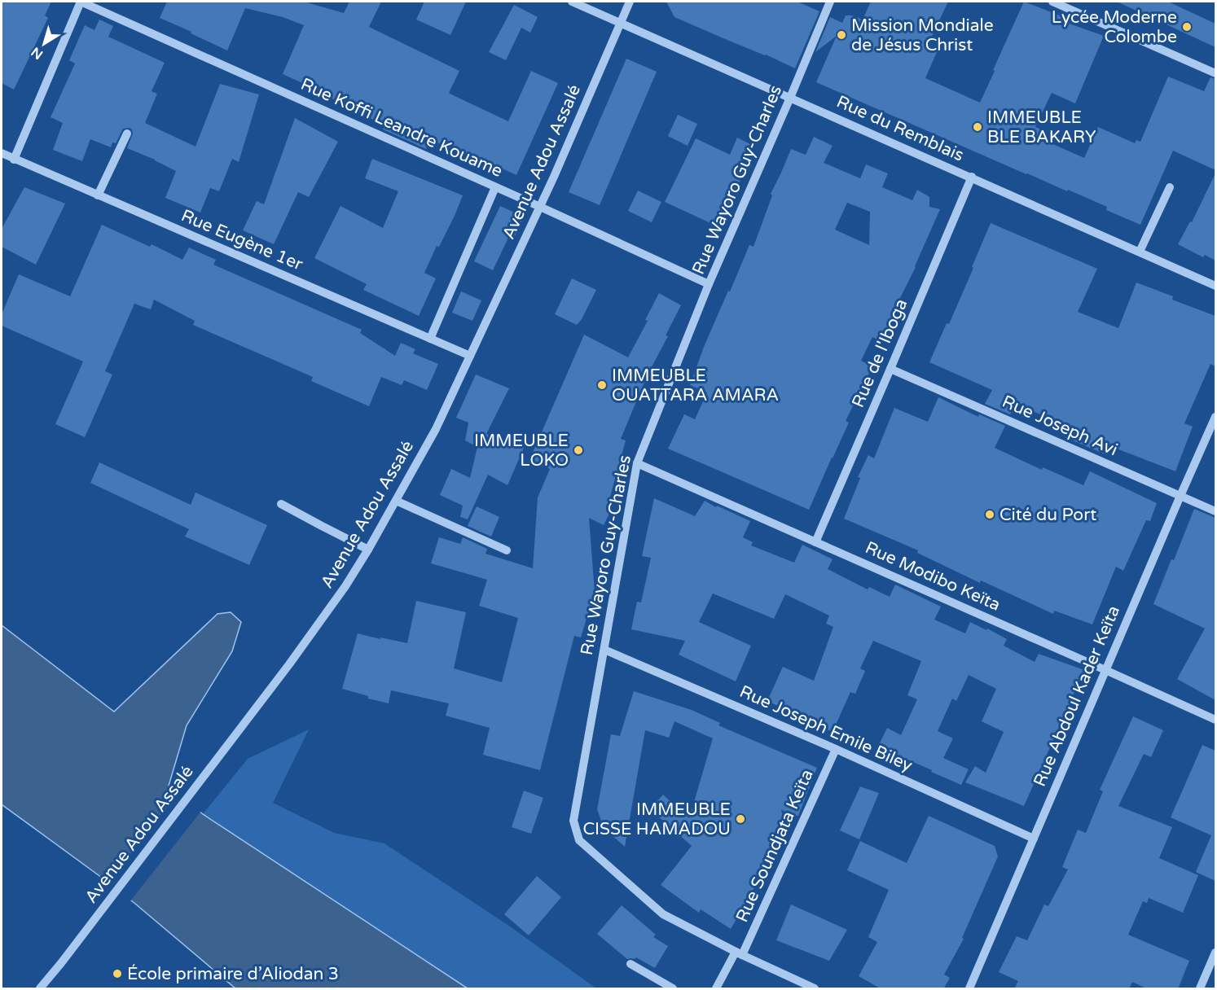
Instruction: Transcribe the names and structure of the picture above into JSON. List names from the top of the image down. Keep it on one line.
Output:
{"streets":{"street":["Rue Koffi Leandre Kouame","Rue du Remblais","Avenue Adou Assalé","Rue Wayoro Guy-Charles","Rue Eugène 1er","Rue de l'Iboga","Rue Joseph Avi","Rue Modibo Keïta","Rue Abdoul Kader Keïta","Rue Joseph Emile Biley","Rue Soundjata Keïta"]},"crossings":[["Rue Koffi Leandre Kouame","Avenue Adou Assalé"],["Rue Koffi Leandre Kouame","Rue Wayoro Guy-Charles"],["Rue du Remblais","Avenue Adou Assalé"],["Rue du Remblais","Rue Wayoro Guy-Charles"],["Rue du Remblais","Rue de l'Iboga"],["Avenue Adou Assalé","Rue Eugène 1er"],["Rue Wayoro Guy-Charles","Rue Modibo Keïta"],["Rue Wayoro Guy-Charles","Rue Joseph Emile Biley"],["Rue Wayoro Guy-Charles","Rue Soundjata Keïta"],["Rue de l'Iboga","Rue Joseph Avi"],["Rue de l'Iboga","Rue Modibo Keïta"],["Rue Joseph Avi","Rue Abdoul Kader Keïta"],["Rue Modibo Keïta","Rue Abdoul Kader Keïta"],["Rue Abdoul Kader Keïta","Rue Joseph Emile Biley"],["Rue Joseph Emile Biley","Rue Soundjata Keïta"]],"places":["Lycée Moderne Colombe","Mission Mondiale de Jésus Christ","IMMEUBLE BLE BAKARY","IMMEUBLE OUATTARA AMARA","IMMEUBLE LOKO","Cité du Port","IMMEUBLE CISSE HAMADOU","École primaire d’Aliodan 3"],"north":"bottom left"}
